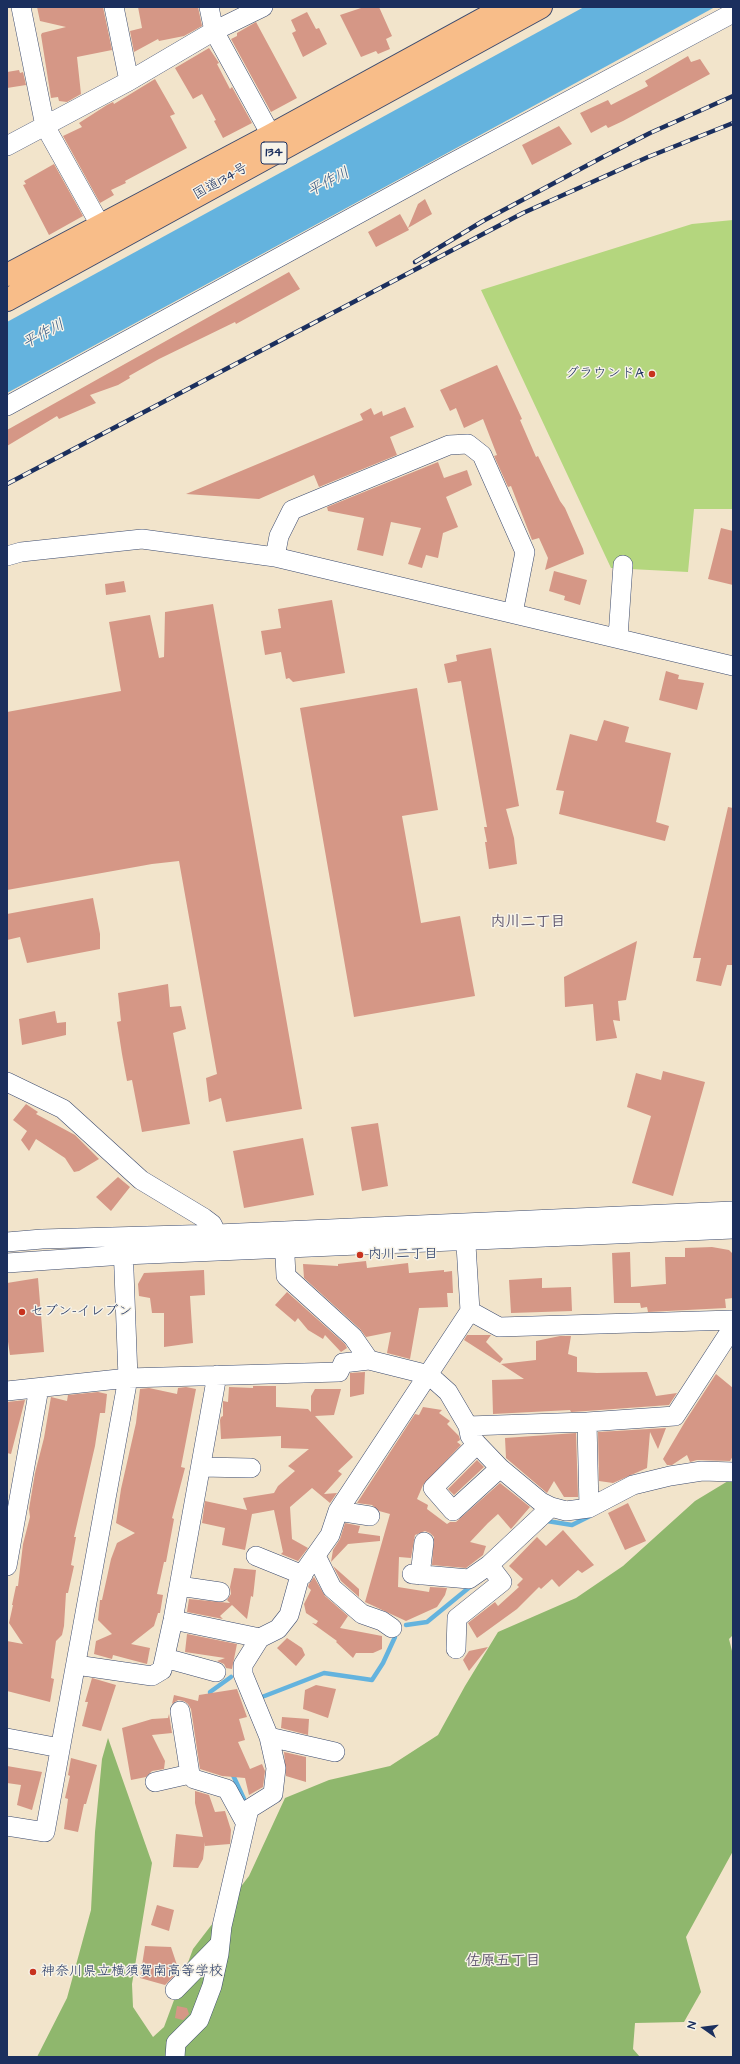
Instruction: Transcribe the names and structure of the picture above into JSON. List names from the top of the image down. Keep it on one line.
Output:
{"streets":{"highway":["134","国道134号"]},"districts":["内川二丁目","佐原五丁目"],"water":["平作川"],"places":["グラウンドA","内川二丁目","セブン-イレブン","神奈川県立横須賀南高等学校"],"north":"left"}
